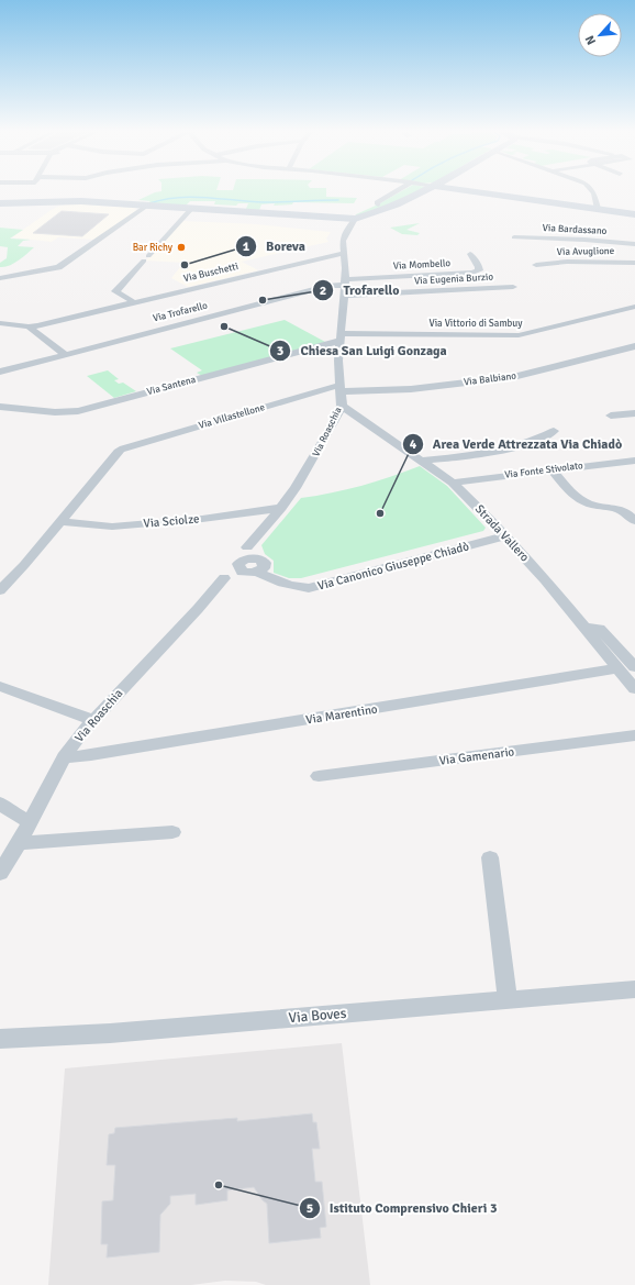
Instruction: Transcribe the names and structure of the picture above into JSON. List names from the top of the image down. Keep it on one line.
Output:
{"streets":{"street":["Via Bardassano","Via Avuglione","Via Mombello","Via Buschetti","Via Eugenia Burzio","Via Trofarello","Via Vittorio di Sambuy","Via Balbiano","Via Santena","Via Villastellone","Via Roaschia","Via Fonte Stivolato","Via Sciolze","Strada Vallero","Via Canonico Giuseppe Chiadò","Via Marentino","Via Gamenario","Via Boves"]},"crossings":[["Via Mombello","Via Trofarello"],["Via Mombello","Via Roaschia"],["Via Buschetti","Via Roaschia"],["Via Eugenia Burzio","Via Roaschia"],["Via Trofarello","Via Roaschia"],["Via Vittorio di Sambuy","Via Santena"],["Via Vittorio di Sambuy","Via Roaschia"],["Via Balbiano","Via Villastellone"],["Via Balbiano","Via Roaschia"],["Via Santena","Via Roaschia"],["Via Villastellone","Via Roaschia"],["Via Villastellone","Via Sciolze"],["Via Roaschia","Via Sciolze"],["Via Roaschia","Strada Vallero"],["Via Roaschia","Via Canonico Giuseppe Chiadò"],["Via Roaschia","Via Marentino"],["Via Fonte Stivolato","Strada Vallero"],["Strada Vallero","Via Canonico Giuseppe Chiadò"],["Strada Vallero","Via Marentino"]],"places":["Bar Richy","Boreva","Trofarello","Chiesa San Luigi Gonzaga","Area Verde Attrezzata Via Chiadò","Istituto Comprensivo Chieri 3"],"north":"bottom left"}
